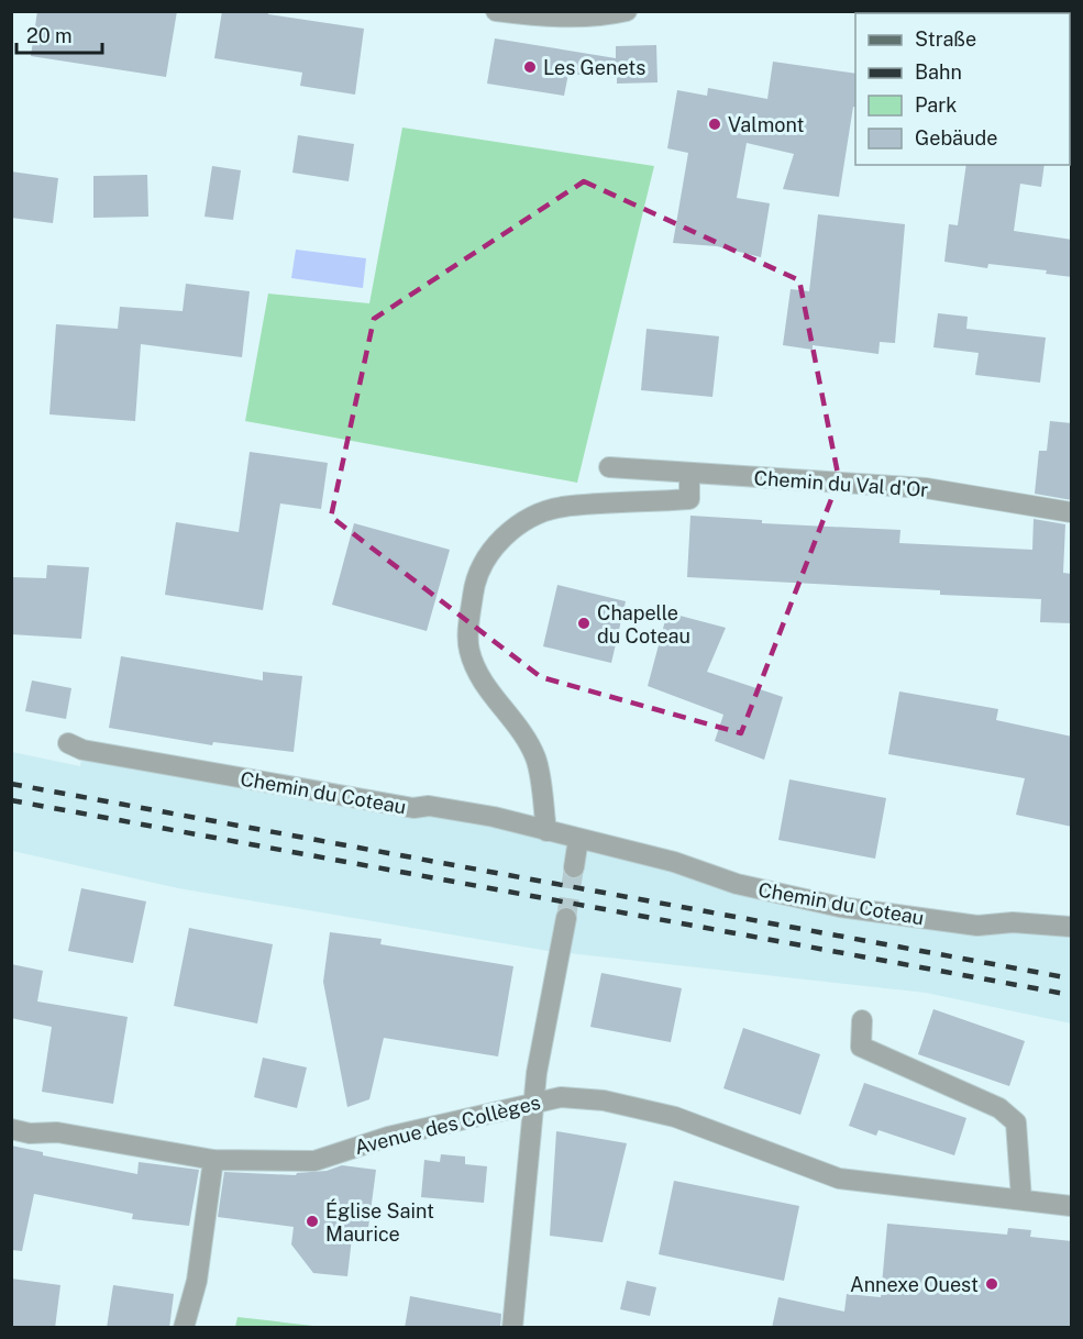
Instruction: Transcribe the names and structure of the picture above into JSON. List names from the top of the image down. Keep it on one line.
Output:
{"streets":{"street":["Chemin du Val d'Or","Chemin du Coteau","Avenue des Collèges"]},"places":["Les Genets","Valmont","Chapelle du Coteau","Église Saint Maurice","Annexe Ouest"],"legend":["Straße","Bahn","Park","Gebäude"],"scale_bar":"20 m"}
